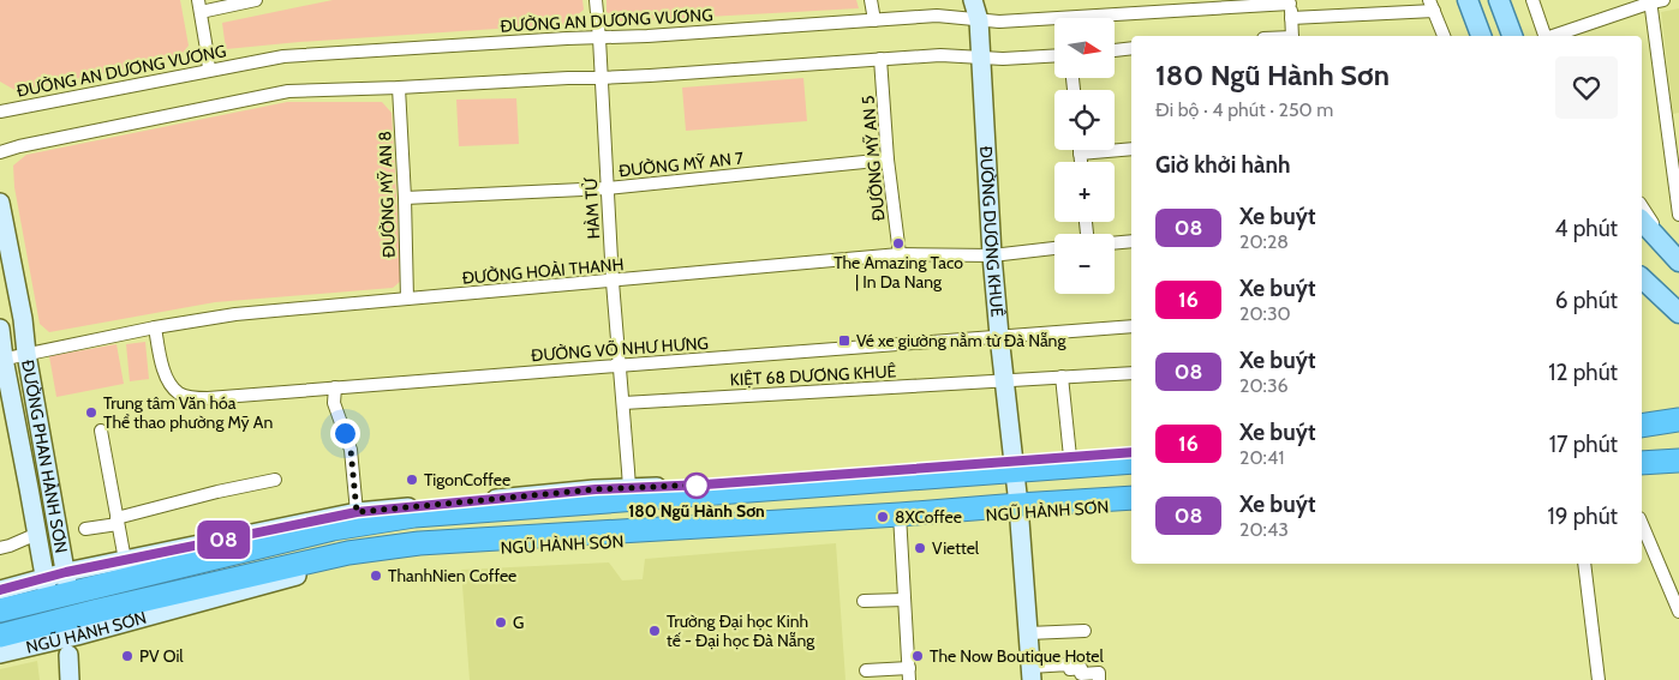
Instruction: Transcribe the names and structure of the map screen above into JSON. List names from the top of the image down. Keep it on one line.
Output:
{"streets":{"highway":["NGŨ HÀNH SƠN"],"street":["ĐƯỜNG AN DƯƠNG VƯƠNG","ĐƯỜNG MỸ AN 5","ĐƯỜNG MỸ AN 7","ĐƯỜNG MỸ AN 8","HÀM TỬ","ĐƯỜNG DƯƠNG KHUÊ","ĐƯỜNG HOÀI THANH","ĐƯỜNG VÕ NHƯ HƯNG","KIỆT 68 DƯƠNG KHUÊ","ĐƯỜNG PHAN HÀNH SƠN"]},"crossings":[["ĐƯỜNG AN DƯƠNG VƯƠNG","HÀM TỬ"],["ĐƯỜNG AN DƯƠNG VƯƠNG","ĐƯỜNG DƯƠNG KHUÊ"],["ĐƯỜNG MỸ AN 5","ĐƯỜNG MỸ AN 7"],["ĐƯỜNG MỸ AN 5","ĐƯỜNG HOÀI THANH"],["ĐƯỜNG MỸ AN 7","ĐƯỜNG MỸ AN 8"],["ĐƯỜNG MỸ AN 7","HÀM TỬ"],["ĐƯỜNG MỸ AN 8","ĐƯỜNG HOÀI THANH"],["HÀM TỬ","ĐƯỜNG HOÀI THANH"],["HÀM TỬ","ĐƯỜNG VÕ NHƯ HƯNG"],["HÀM TỬ","KIỆT 68 DƯƠNG KHUÊ"],["ĐƯỜNG DƯƠNG KHUÊ","ĐƯỜNG HOÀI THANH"],["ĐƯỜNG DƯƠNG KHUÊ","ĐƯỜNG VÕ NHƯ HƯNG"],["ĐƯỜNG DƯƠNG KHUÊ","KIỆT 68 DƯƠNG KHUÊ"],["ĐƯỜNG DƯƠNG KHUÊ","NGŨ HÀNH SƠN"],["ĐƯỜNG HOÀI THANH","ĐƯỜNG VÕ NHƯ HƯNG"],["ĐƯỜNG HOÀI THANH","ĐƯỜNG PHAN HÀNH SƠN"],["ĐƯỜNG PHAN HÀNH SƠN","NGŨ HÀNH SƠN"]],"places":{"other":["The Amazing Taco | In Da Nang","Trung tâm Văn hóa Thể thao phường Mỹ An","TigonCoffee","180 Ngũ Hành Sơn","8XCoffee","Viettel","ThanhNien Coffee","G","Trường Đại học Kinh tế - Đại học Đà Nẵng","PV Oil","The Now Boutique Hotel"],"transit":["Vé xe giường nằm từ Đà Nẵng"]},"lines":["bus line 08"],"north":"right","page":{"on_map":"08","map_buttons":["+","−"],"heading":[["180 Ngũ Hành Sơn","Đi bộ · 4 phút · 250 m"],"Giờ khởi hành"],"list":[{"mark":"08","name":"Xe buýt","note":"20:28","value":"4 phút"},{"mark":"16","name":"Xe buýt","note":"20:30","value":"6 phút"},{"mark":"08","name":"Xe buýt","note":"20:36","value":"12 phút"},{"mark":"16","name":"Xe buýt","note":"20:41","value":"17 phút"},{"mark":"08","name":"Xe buýt","note":"20:43","value":"19 phút"}]}}
